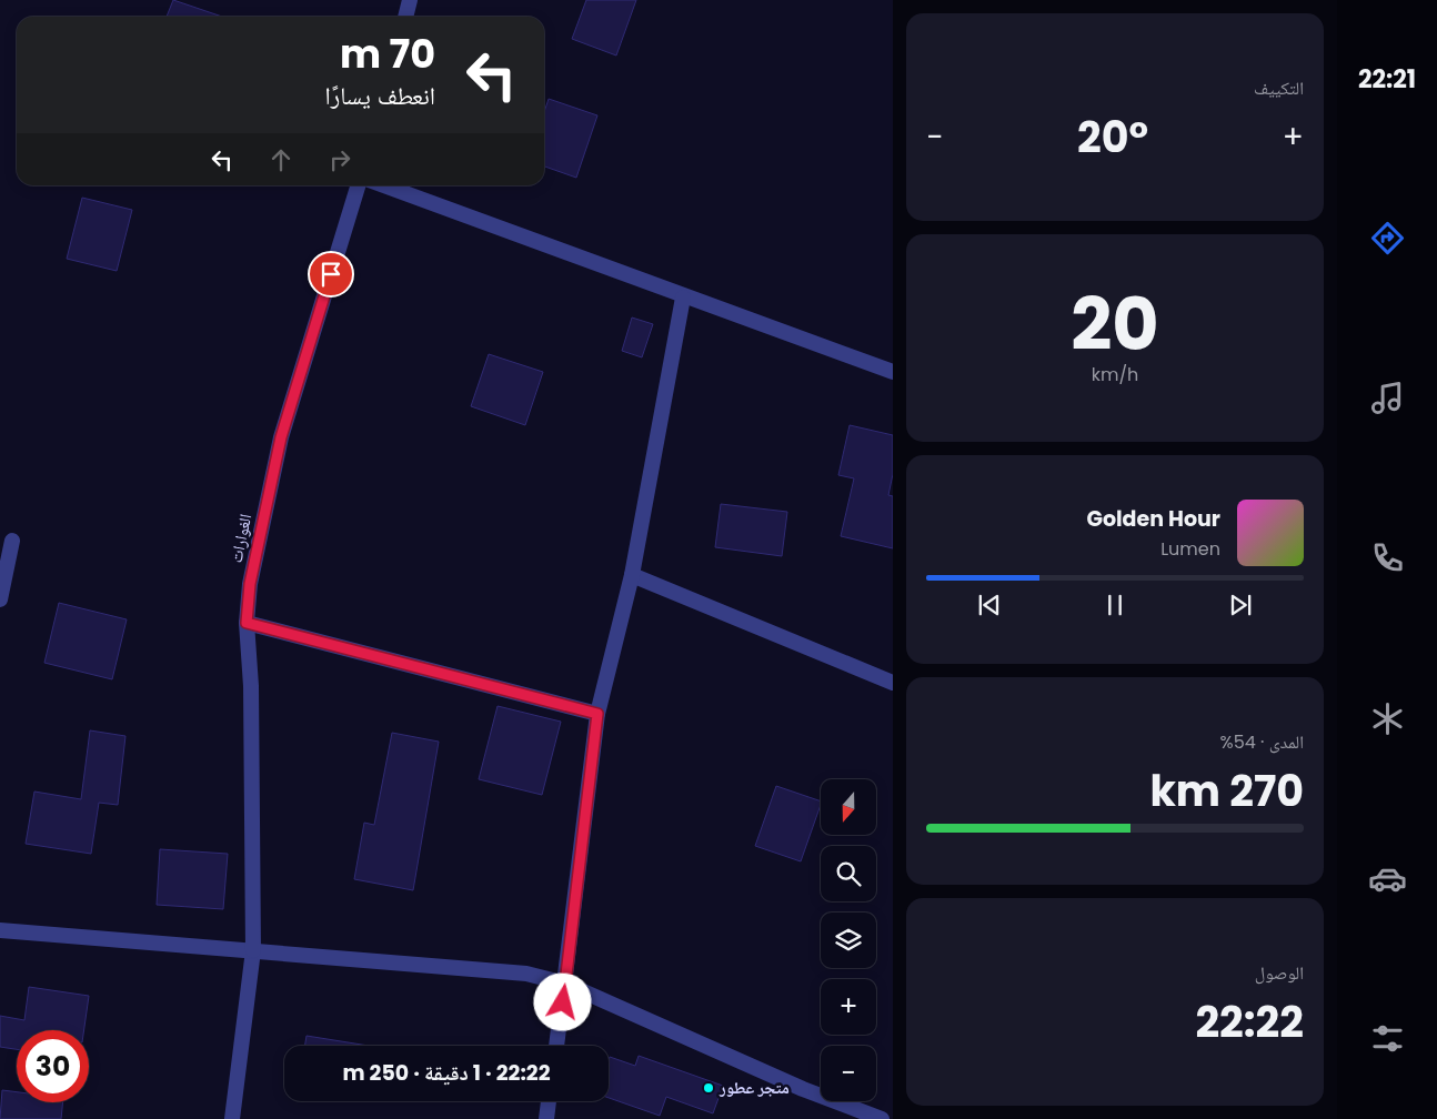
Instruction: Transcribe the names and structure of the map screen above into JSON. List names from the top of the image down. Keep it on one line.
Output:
{"streets":{"street":["الغوارات"]},"places":["متجر عطور"],"north":"bottom","page":{"tabs":"22:21","tile":["التكييف",["20","km/h"],["المدى · 54%","270 km"],["الوصول","22:22"]],"turn":["70 m","انعطف يسارًا"],"heat":["−","20°","+"],"song":["Golden Hour","Lumen"],"map_buttons":["+","−"],"limit":"30","trip":"22:22 · 1 دقيقة · 250 m"}}
